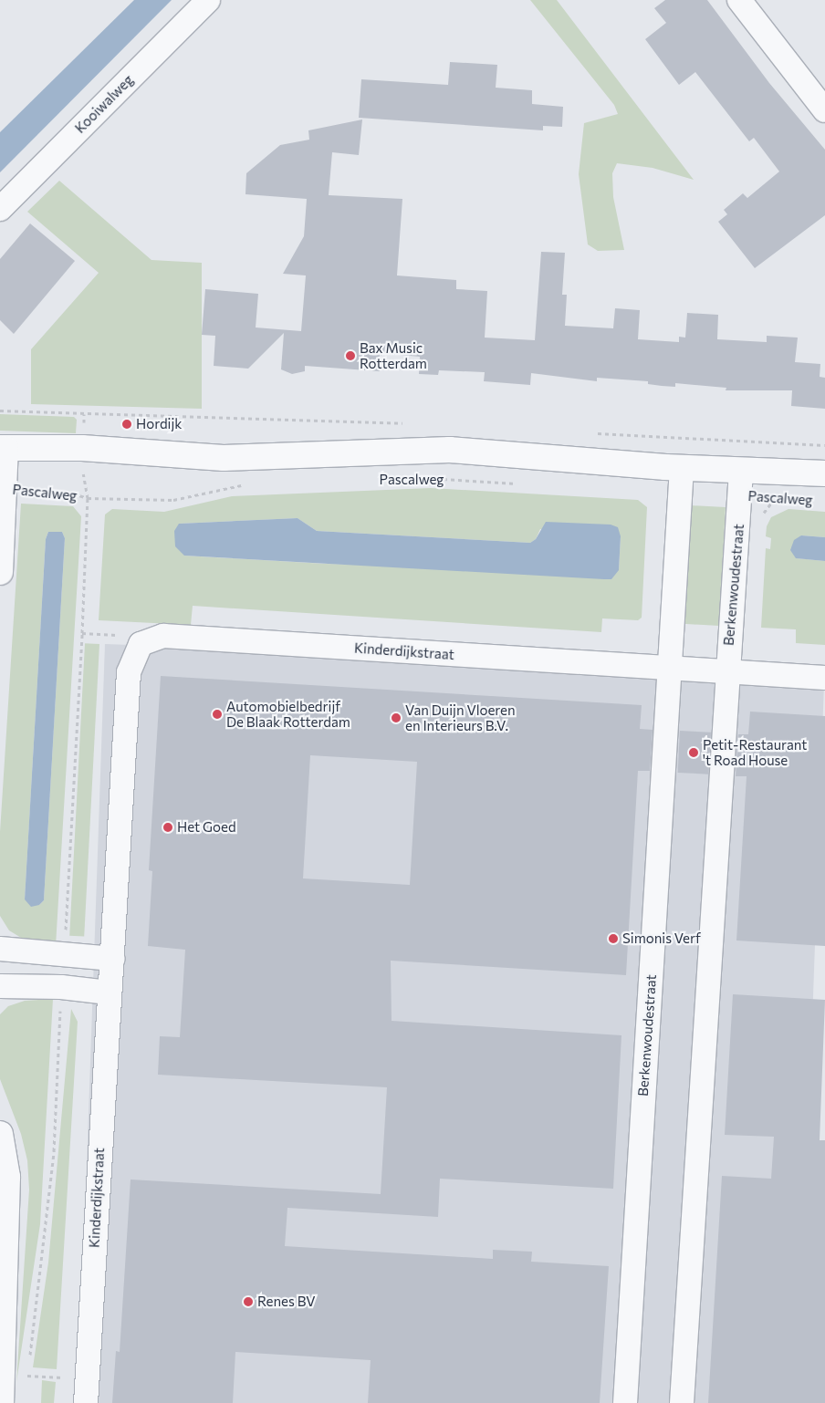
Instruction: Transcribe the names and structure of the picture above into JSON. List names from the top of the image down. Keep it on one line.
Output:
{"streets":{"street":["Kooiwalweg","Pascalweg","Berkenwoudestraat","Kinderdijkstraat"]},"crossings":[["Pascalweg","Berkenwoudestraat"],["Berkenwoudestraat","Kinderdijkstraat"]],"places":["Bax Music Rotterdam","Hordijk","Automobielbedrijf De Blaak Rotterdam","Van Duijn Vloeren en Interieurs B.V.","Petit-Restaurant 't Road House","Het Goed","Simonis Verf","Renes BV"]}
